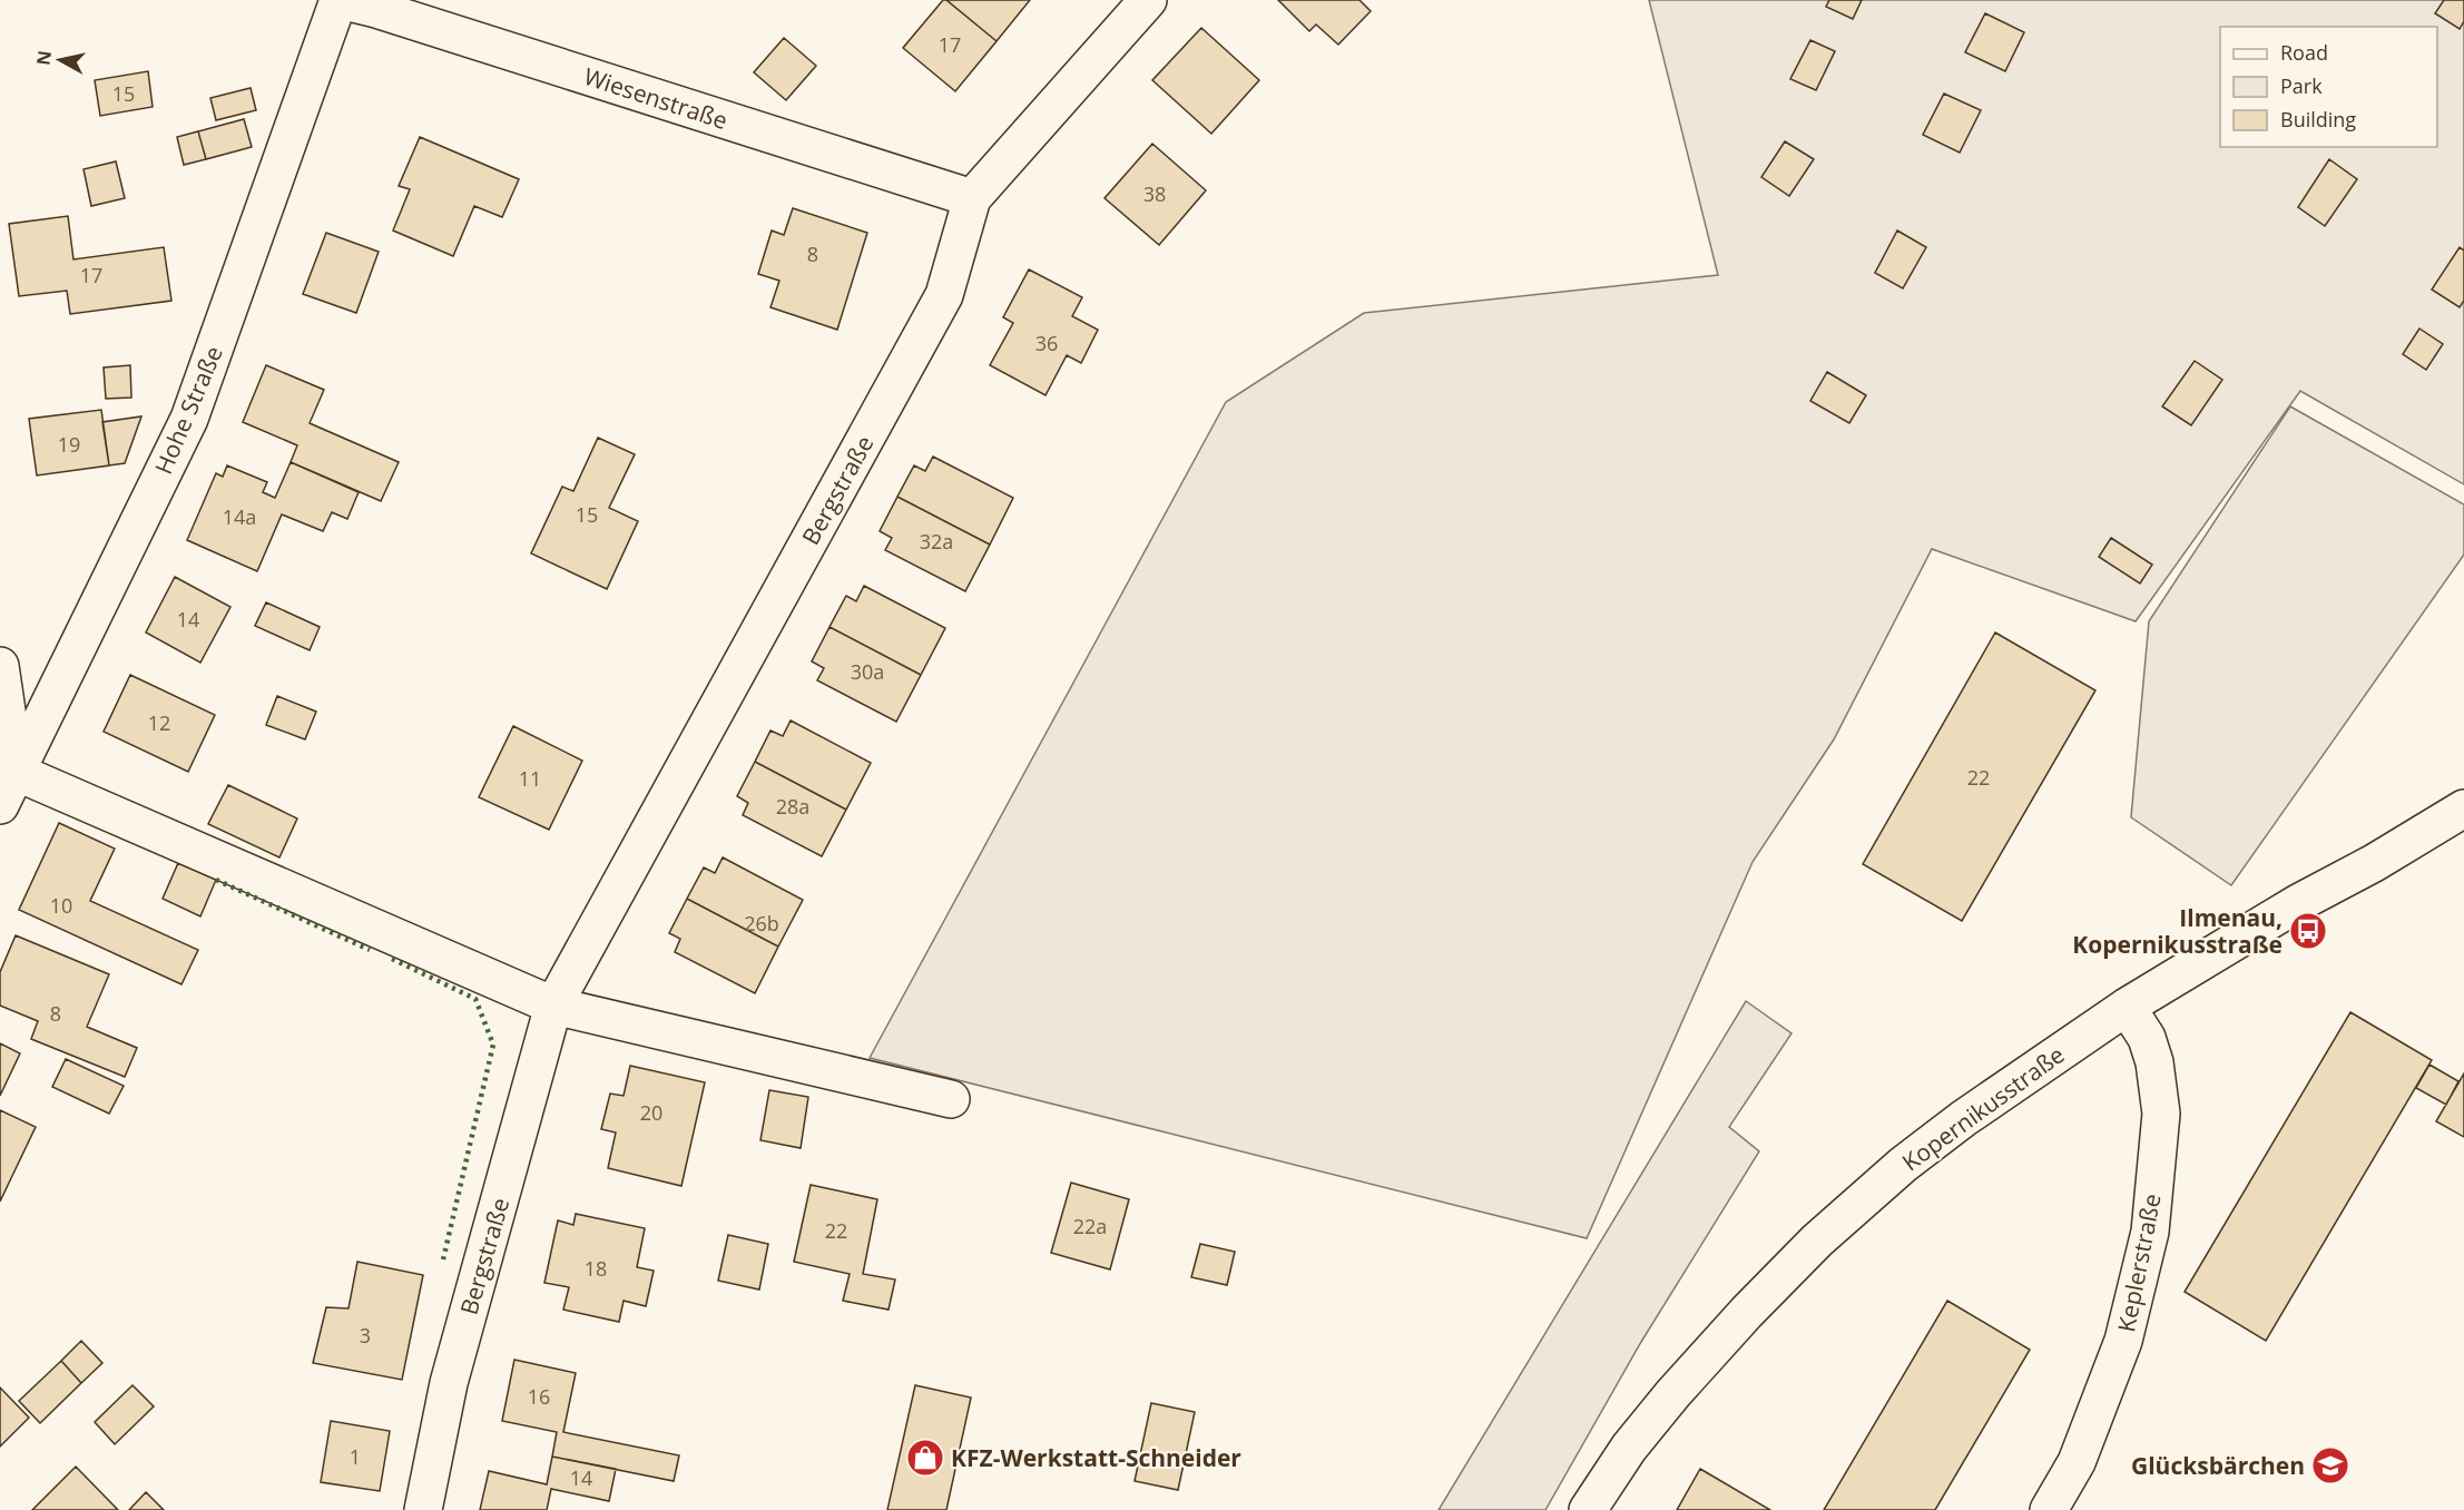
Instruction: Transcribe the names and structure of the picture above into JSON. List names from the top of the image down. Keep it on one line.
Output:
{"streets":{"street":["Wiesenstraße","Hohe Straße","Bergstraße","Kopernikusstraße","Keplerstraße"]},"crossings":[["Wiesenstraße","Hohe Straße"],["Wiesenstraße","Bergstraße"],["Kopernikusstraße","Keplerstraße"]],"places":{"bus stop":["Ilmenau, Kopernikusstraße"],"shop":["KFZ-Werkstatt-Schneider"],"school or university":["Glücksbärchen"]},"house_numbers":["17","15","38","8","17","36","19","15","14a","32a","14","30a","12","22","11","28a","10","26b","8","20","22a","22","18","3","16","1","14"],"legend":["Road","Park","Building"],"north":"left"}
